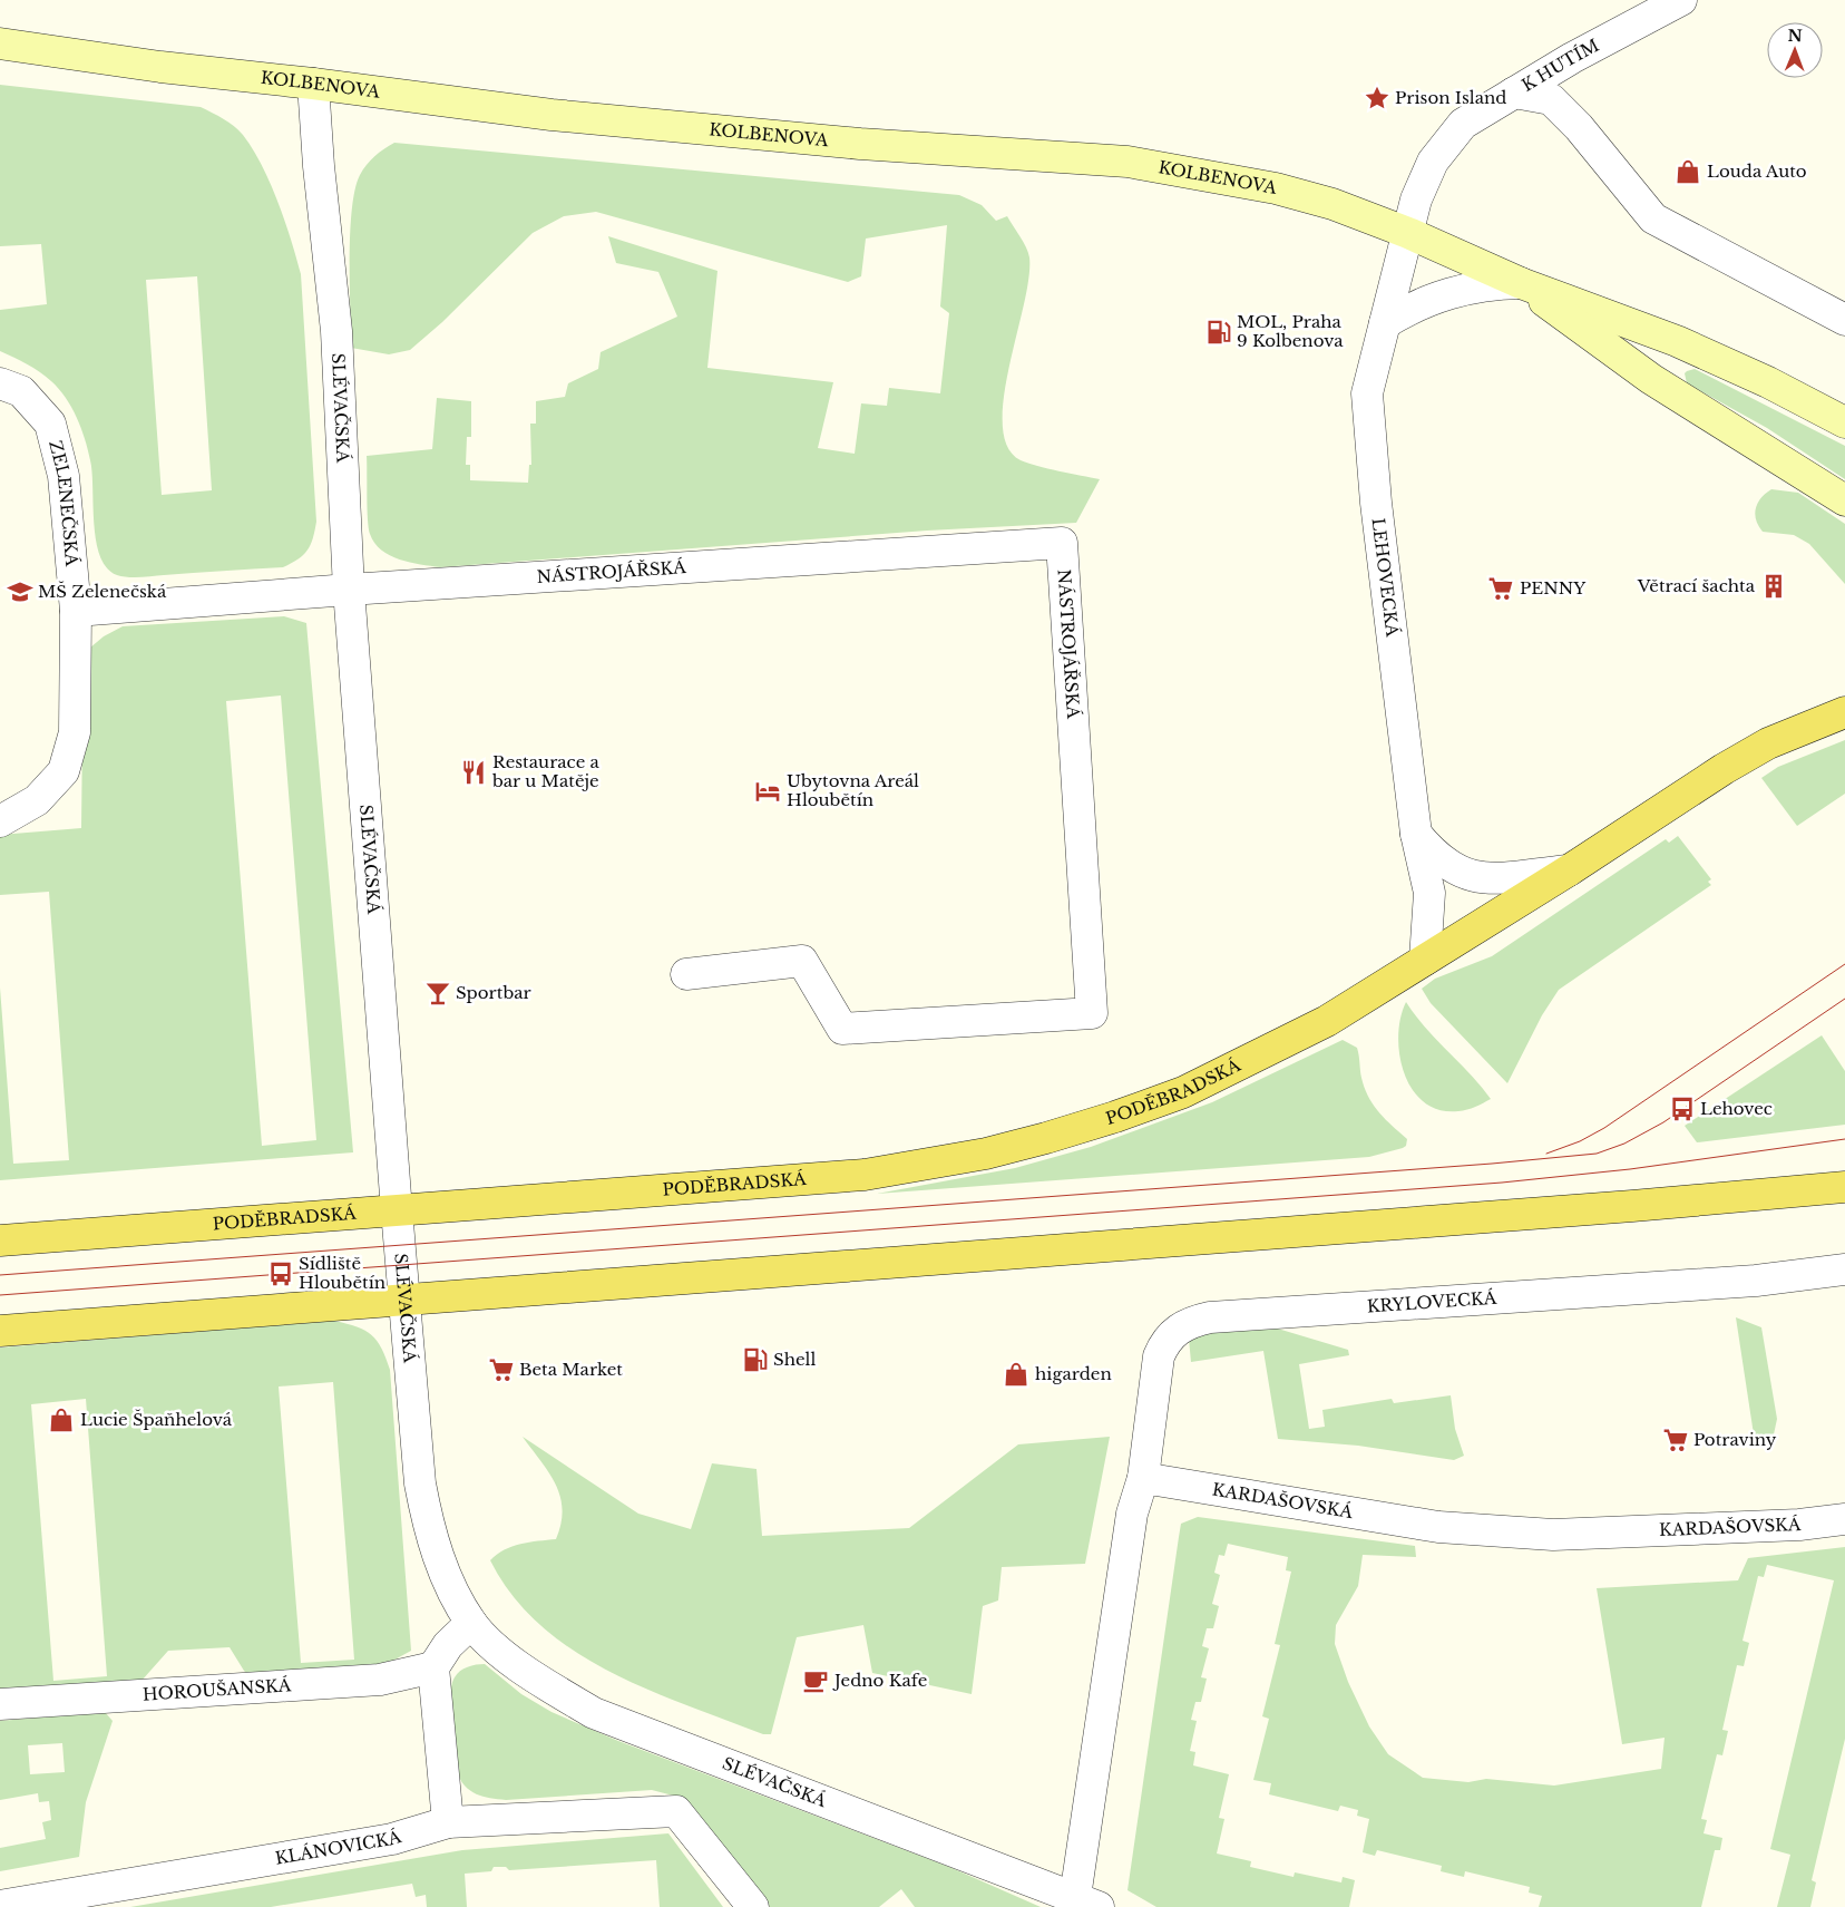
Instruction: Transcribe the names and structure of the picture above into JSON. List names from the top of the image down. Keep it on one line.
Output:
{"streets":{"main road":["KOLBENOVA","PODĚBRADSKÁ"],"street":["K HUTÍM","SLÉVAČSKÁ","ZELENEČSKÁ","NÁSTROJÁŘSKÁ","LEHOVECKÁ","KRYLOVECKÁ","KARDAŠOVSKÁ","HOROUŠANSKÁ","KLÁNOVICKÁ"]},"crossings":[["K HUTÍM","KOLBENOVA"],["K HUTÍM","LEHOVECKÁ"],["KOLBENOVA","SLÉVAČSKÁ"],["KOLBENOVA","LEHOVECKÁ"],["SLÉVAČSKÁ","NÁSTROJÁŘSKÁ"],["SLÉVAČSKÁ","PODĚBRADSKÁ"],["LEHOVECKÁ","PODĚBRADSKÁ"],["KRYLOVECKÁ","KARDAŠOVSKÁ"]],"places":{"place":["Prison Island"],"shop":["Louda Auto","higarden","Lucie Špaňhelová"],"fuel station":["MOL, Praha 9 Kolbenova","Shell"],"building":["Větrací šachta"],"supermarket":["PENNY","Beta Market","Potraviny"],"school or university":["MŠ Zelenečská"],"restaurant":["Restaurace a bar u Matěje"],"hotel":["Ubytovna Areál Hloubětín"],"bar":["Sportbar"],"bus stop":["Lehovec","Sídliště Hloubětín"],"cafe":["Jedno Kafe"]},"north":"top"}
